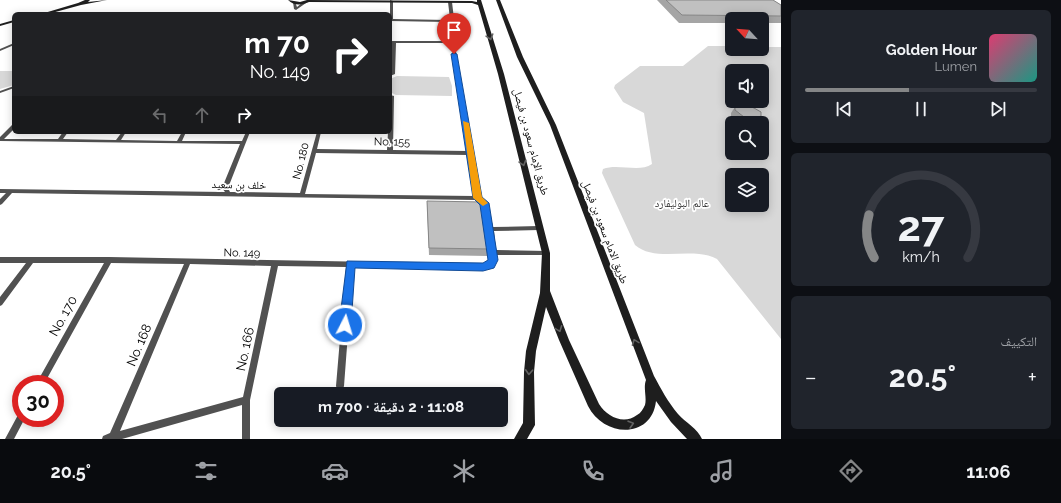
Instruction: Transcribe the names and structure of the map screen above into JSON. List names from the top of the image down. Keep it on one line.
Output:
{"streets":{"main road":["طريق الإمام سعود بن فيصل","طريق الامام سعود بن فيصل"],"street":["No. 155","No. 180","خلف بن سعيد","No. 149","No. 170","No. 168","No. 166"]},"crossings":[["No. 155","No. 180"],["طريق الإمام سعود بن فيصل","طريق الامام سعود بن فيصل"],["No. 180","خلف بن سعيد"],["No. 149","No. 170"],["No. 149","No. 168"],["No. 149","No. 166"]],"parks":["عالم البوليفارد"],"north":"top left","page":{"turn":["70 m","No. 149"],"song":["Golden Hour","Lumen"],"tile":"التكييف","heat":["−","20.5°","+"],"limit":"30","trip":"11:08 · 2 دقيقة · 700 m","tabs":["11:06","20.5°"],"gauge":["27","km/h"]}}
